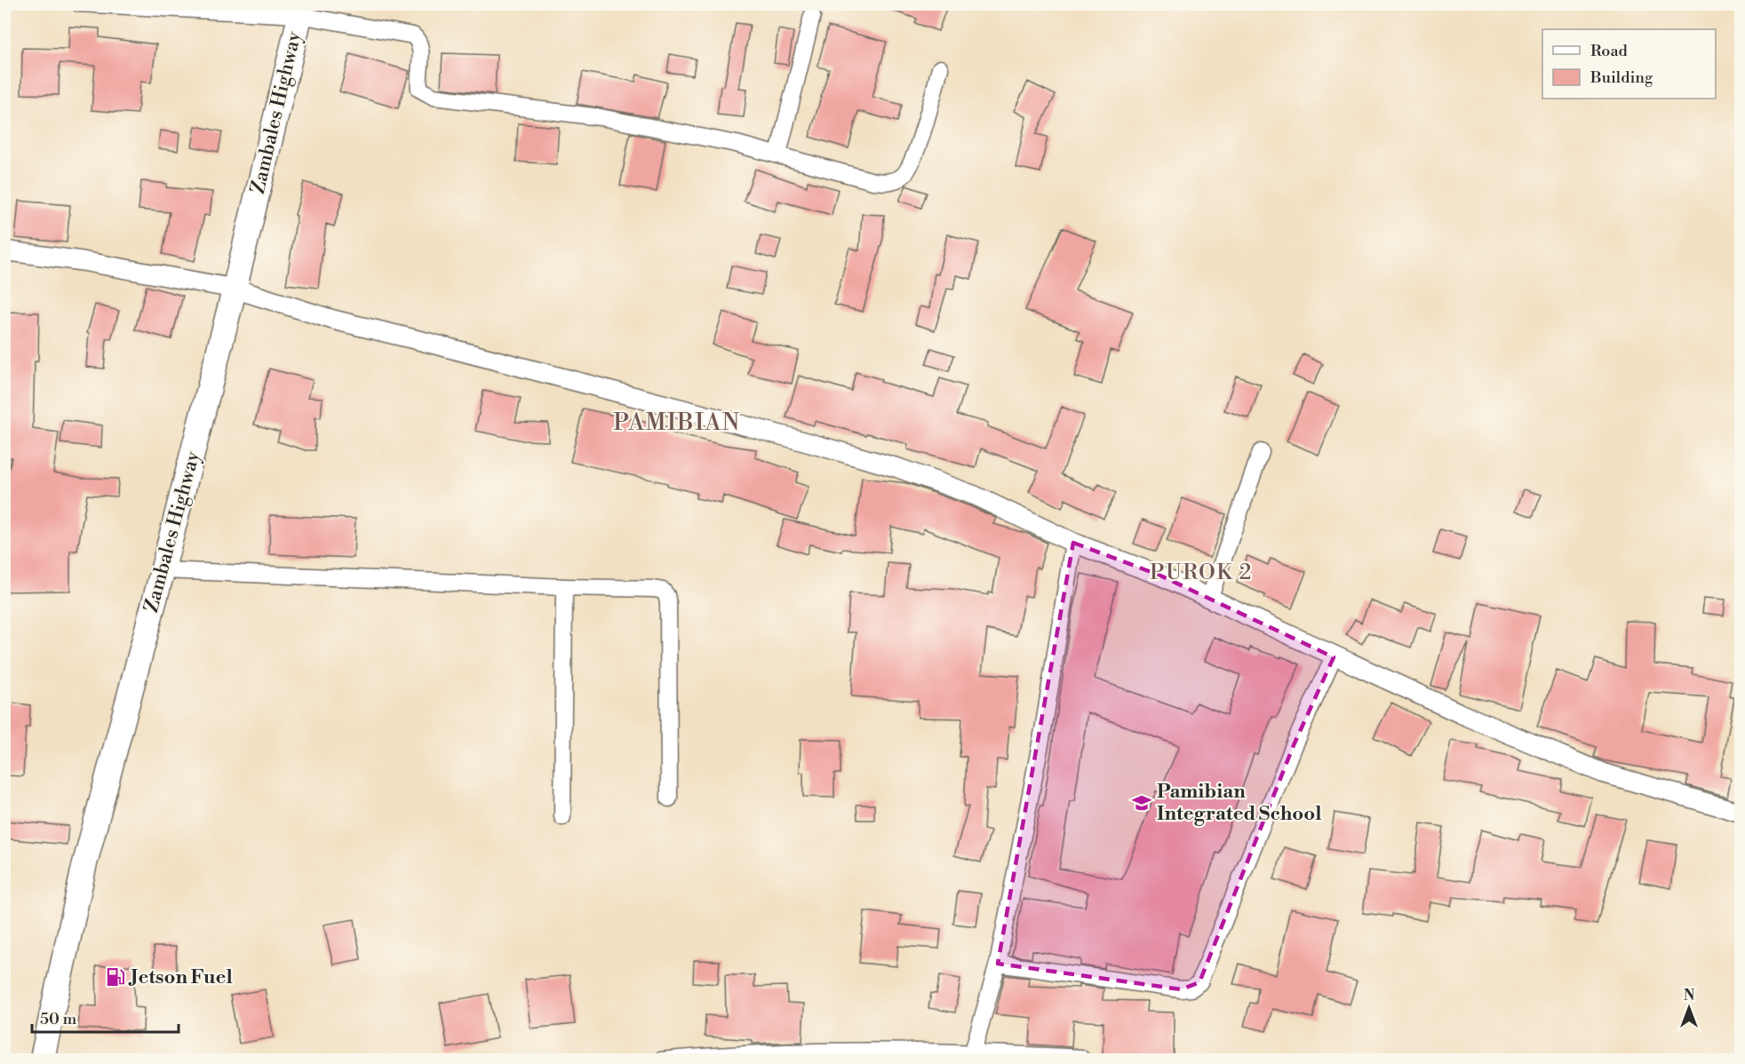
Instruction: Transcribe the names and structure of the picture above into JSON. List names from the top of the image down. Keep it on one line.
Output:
{"streets":{"main road":["Zambales Highway"]},"districts":["PAMIBIAN","PUROK 2"],"places":{"school or university":["Pamibian Integrated School"],"fuel station":["Jetson Fuel"]},"legend":["Road","Building"],"scale_bar":"50 m","north":"top"}
